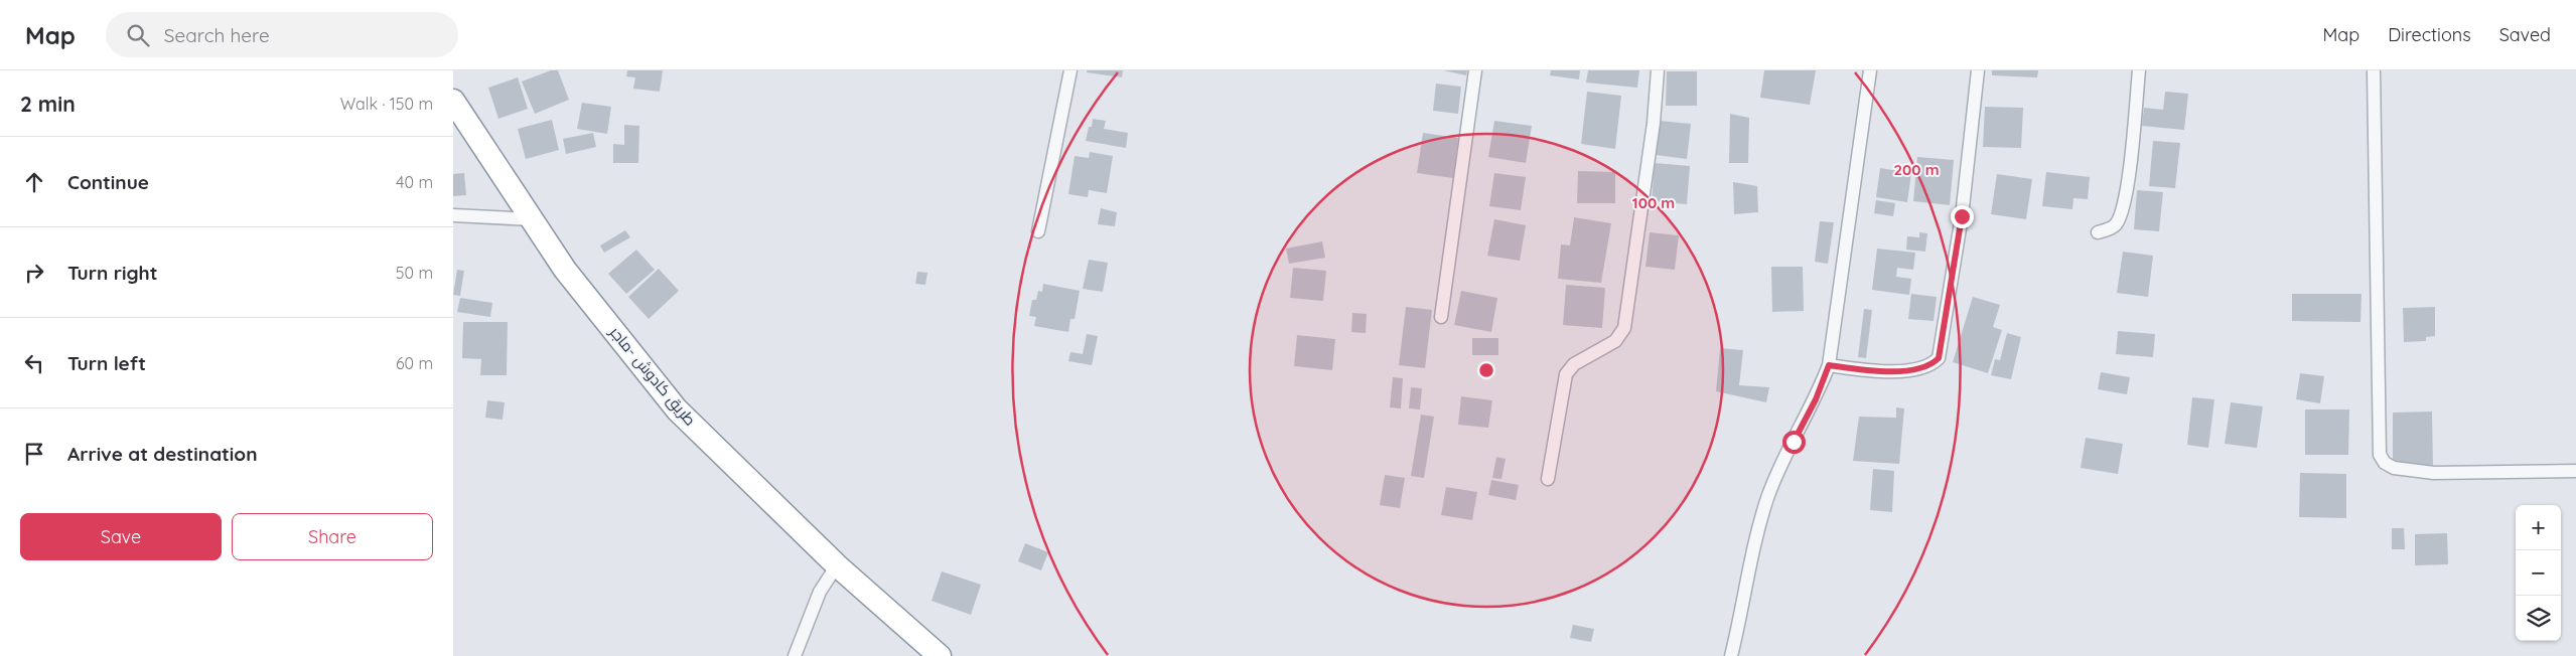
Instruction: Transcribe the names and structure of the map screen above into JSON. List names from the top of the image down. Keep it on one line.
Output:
{"streets":{"highway":["طريق كادوش -ماجر"]},"page":{"header":"Map","search":"Search here","nav":["Map","Directions","Saved"],"heading":["2 min","Walk · 150 m"],"list":[["Continue","40 m"],["Turn right","50 m"],["Turn left","60 m"],"Arrive at destination"],"buttons":["Save","Share"],"map_buttons":["+","−"]},"rings":["200 m","100 m"]}
